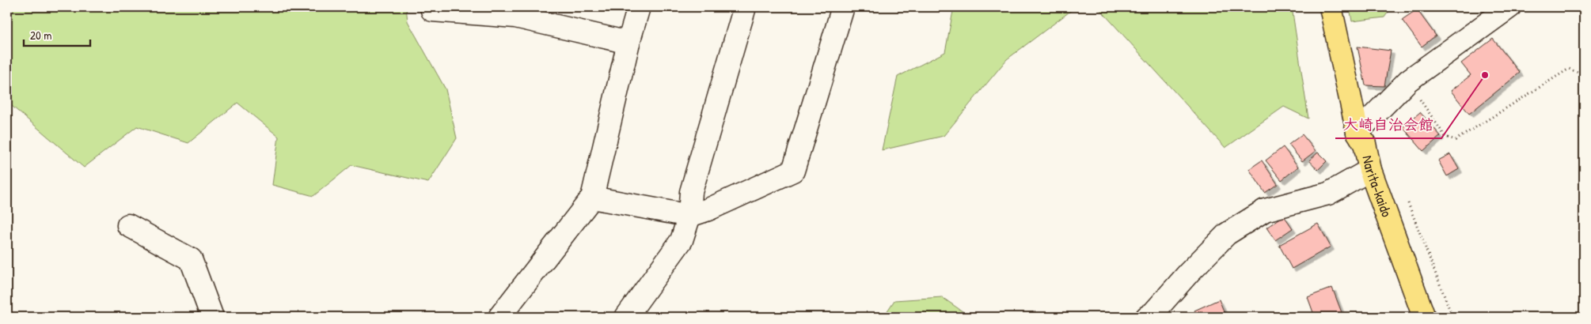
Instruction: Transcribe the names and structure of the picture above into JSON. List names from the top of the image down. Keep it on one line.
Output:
{"streets":{"highway":["Narita-kaido"]},"places":["大崎自治会館"],"scale_bar":"20 m"}
